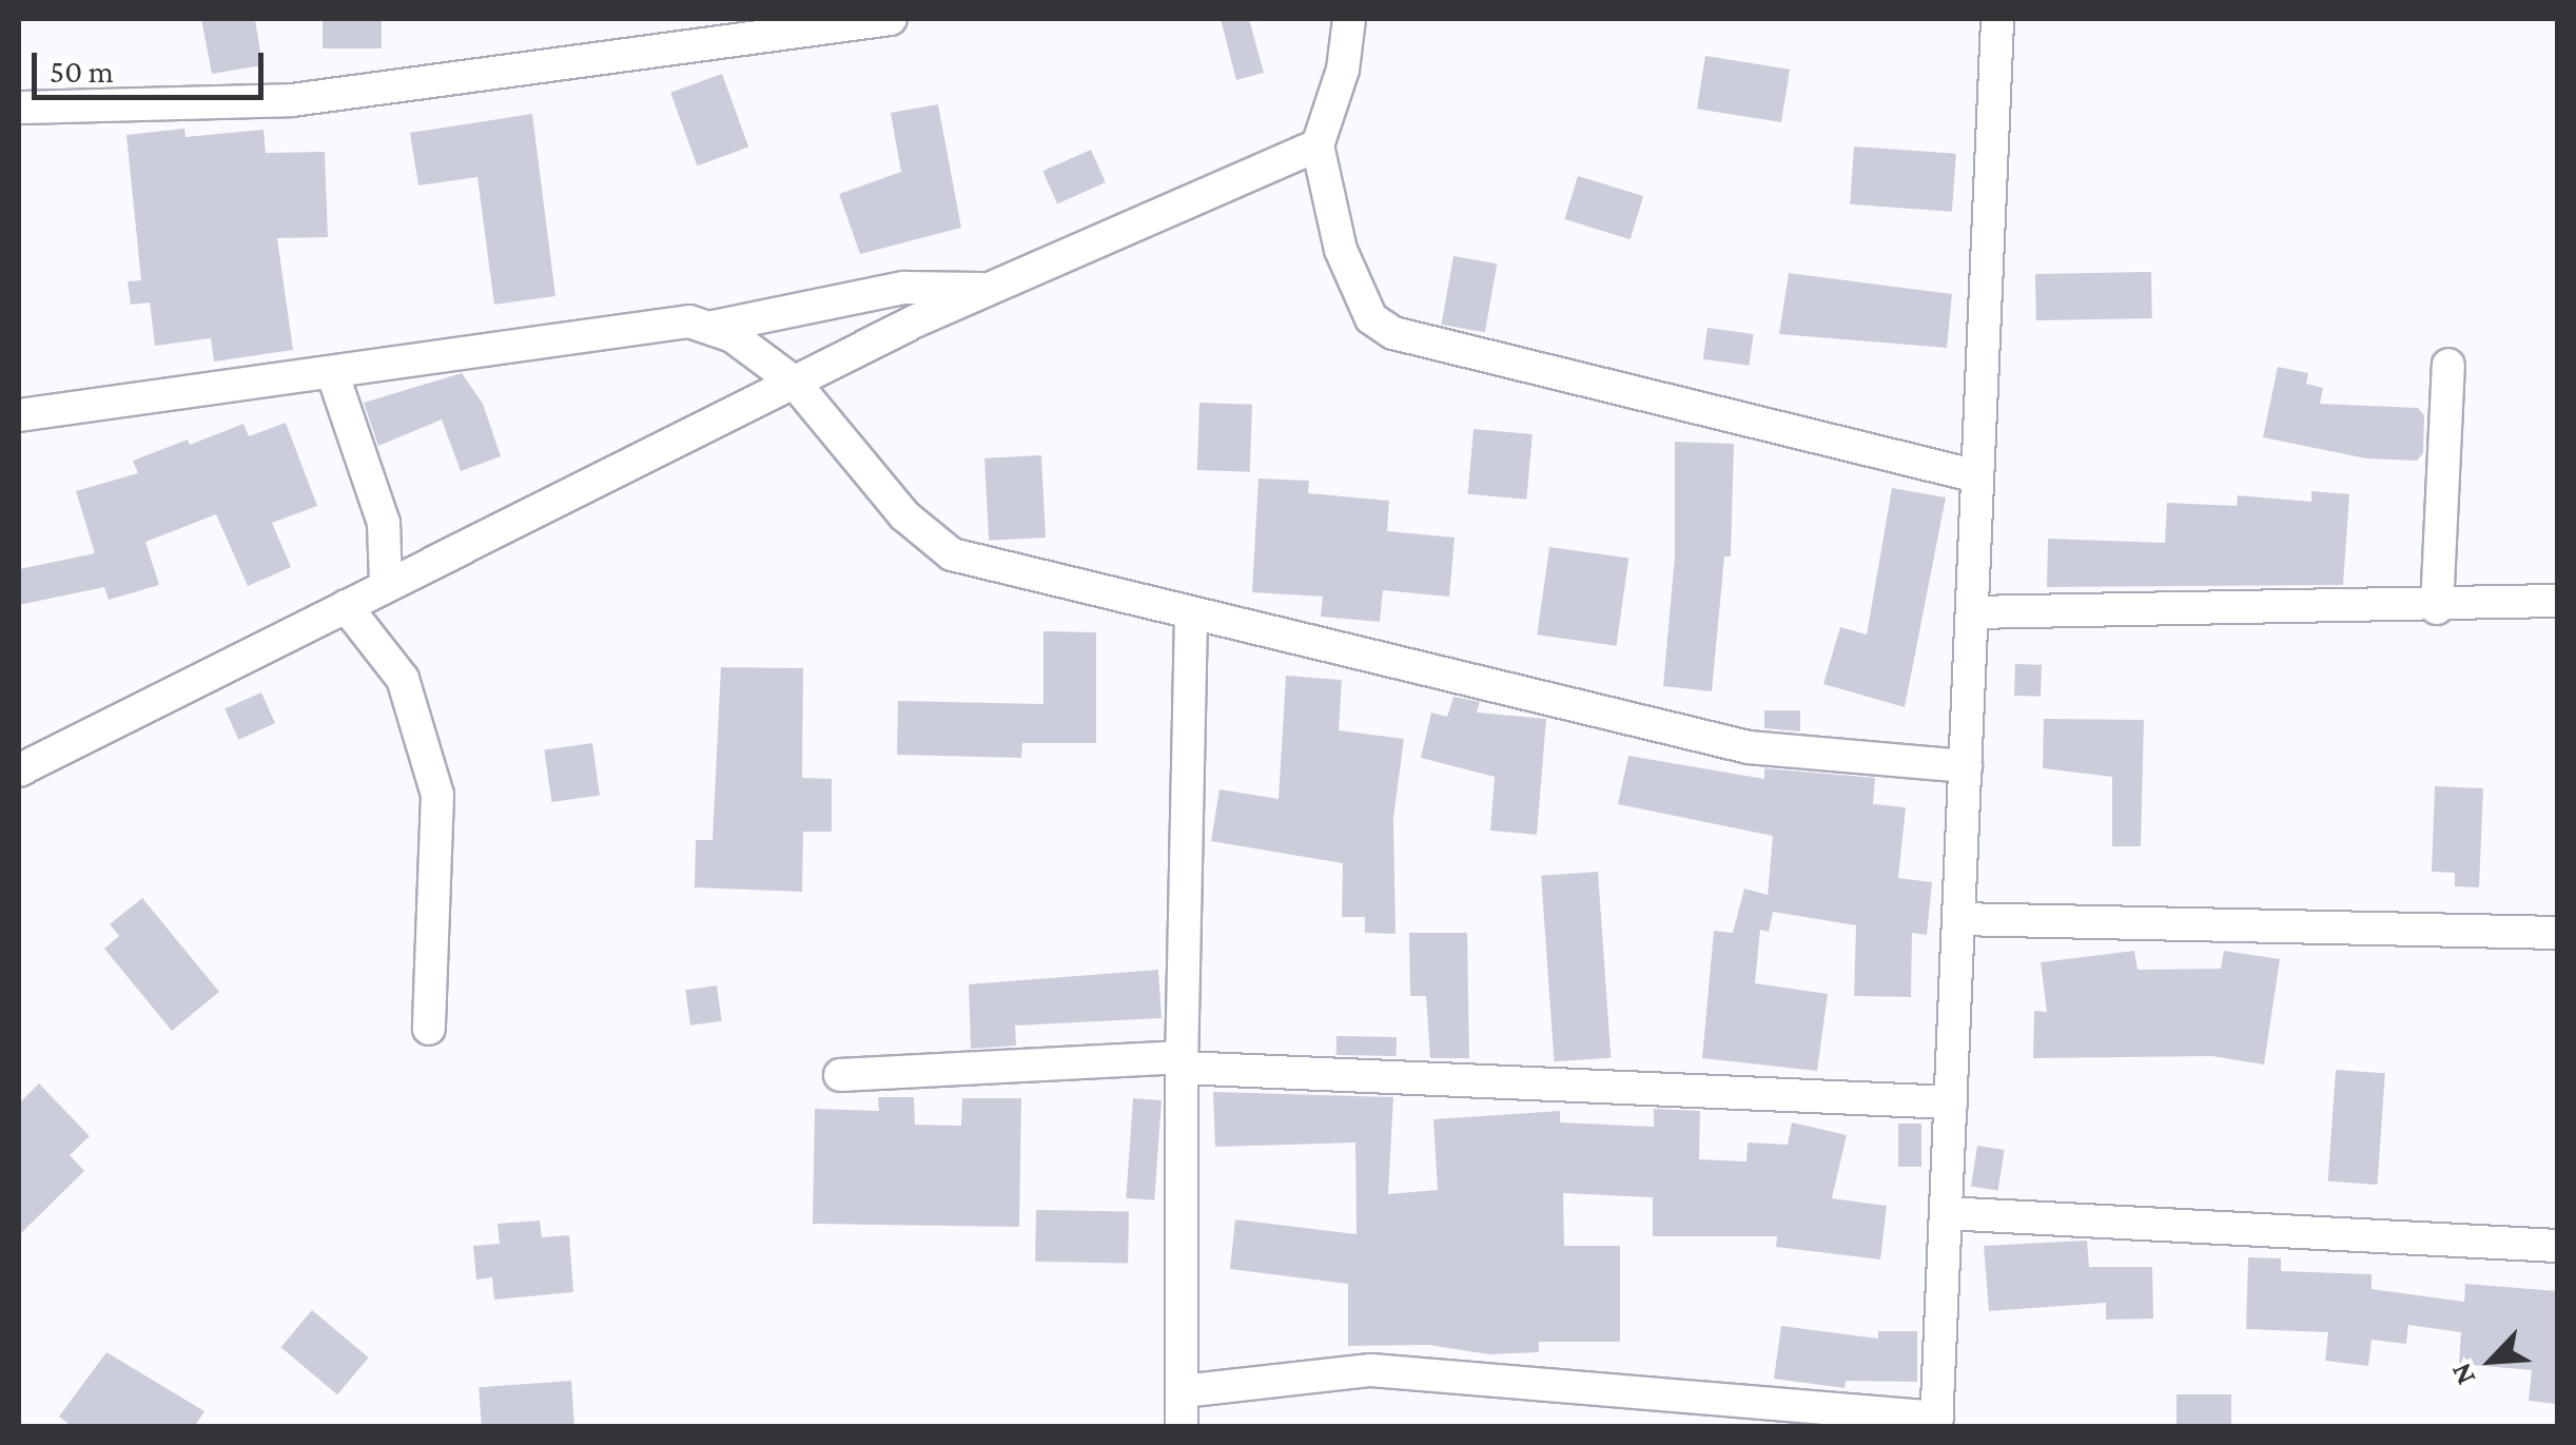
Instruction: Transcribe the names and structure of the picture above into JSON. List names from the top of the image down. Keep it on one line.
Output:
{"scale_bar":"50 m","north":"bottom left"}
